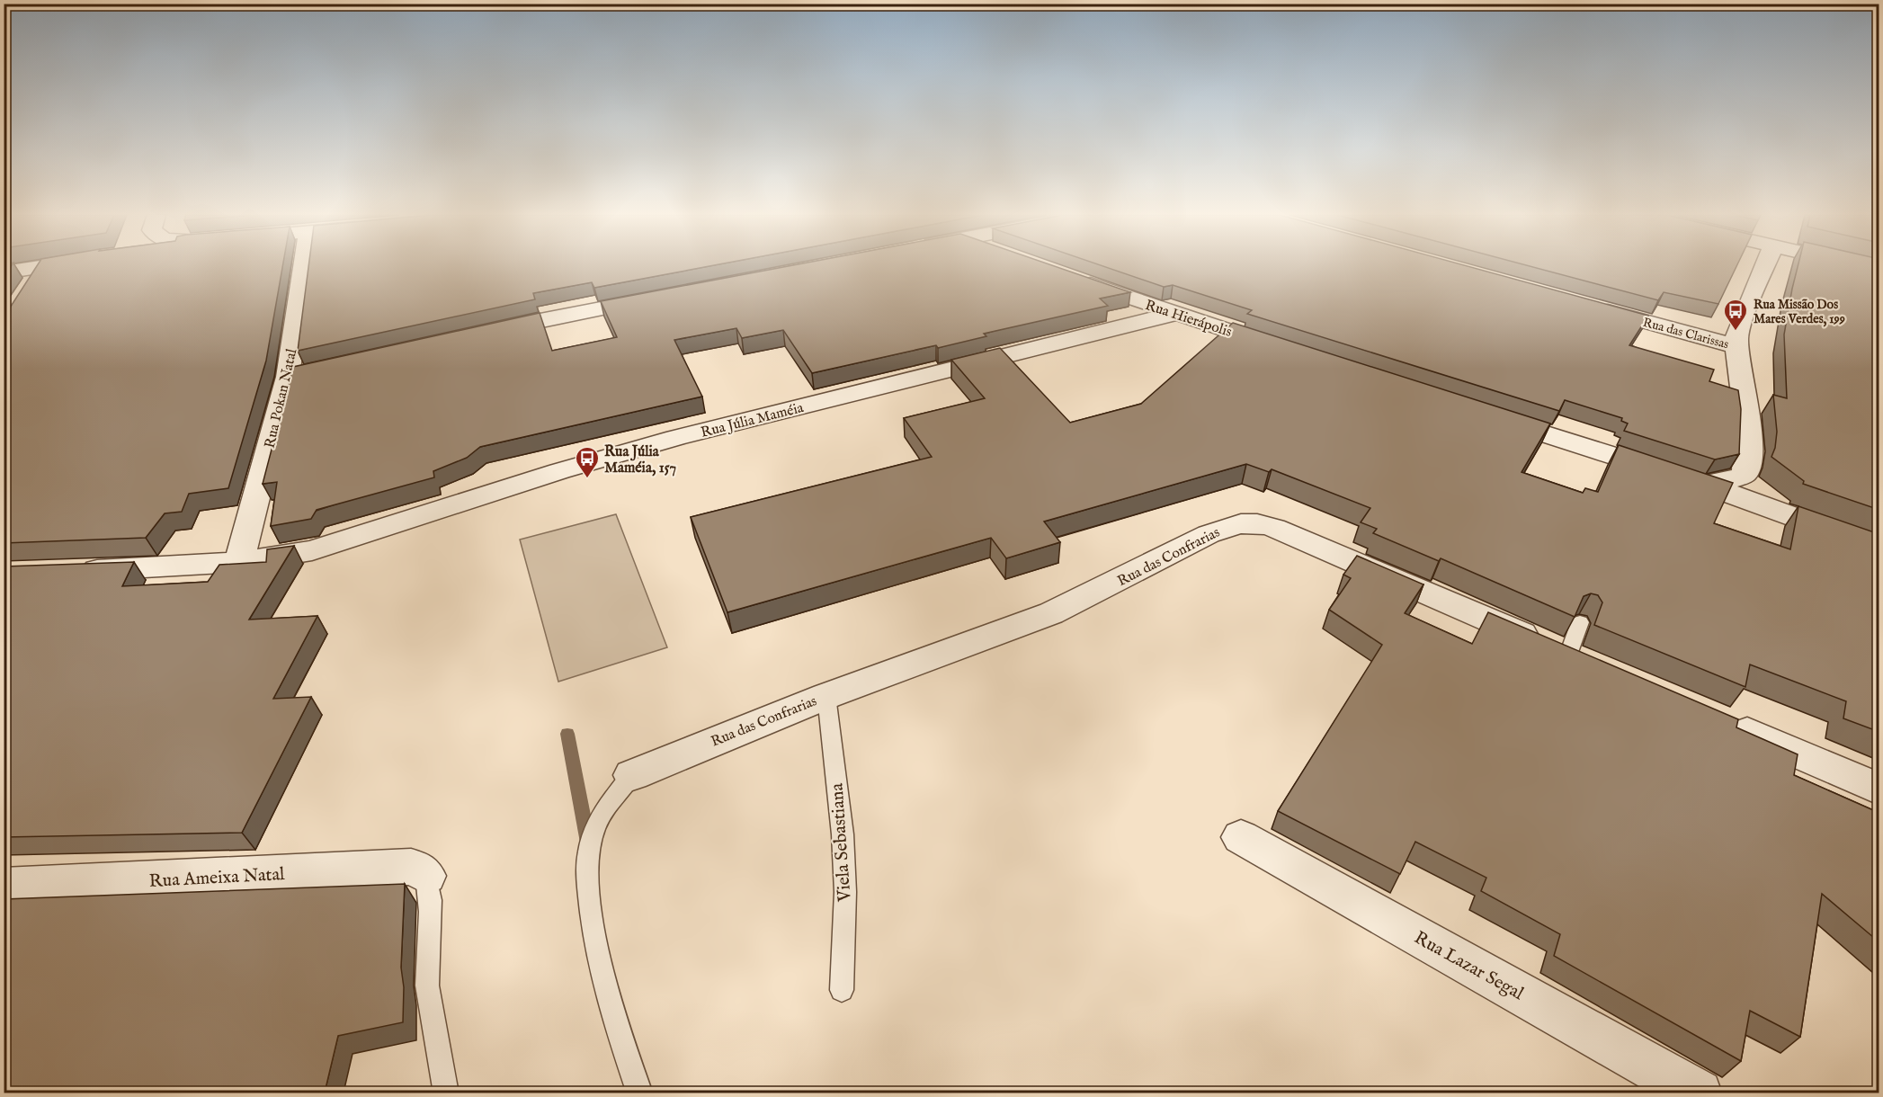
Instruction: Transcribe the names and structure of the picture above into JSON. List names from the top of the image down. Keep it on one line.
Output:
{"streets":{"street":["Rua Hierápolis","Rua das Clarissas","Rua Pokan Natal","Rua Júlia Maméia","Rua das Confrarias","Rua Ameixa Natal","Rua Lazar Segal"],"lane":["Viela Sebastiana"]},"crossings":[["Rua Hierápolis","Rua Júlia Maméia"],["Rua Pokan Natal","Rua Júlia Maméia"],["Rua das Confrarias","Viela Sebastiana"]],"places":{"bus stop":["Rua Missão Dos Mares Verdes, 199","Rua Júlia Maméia, 157"]}}
